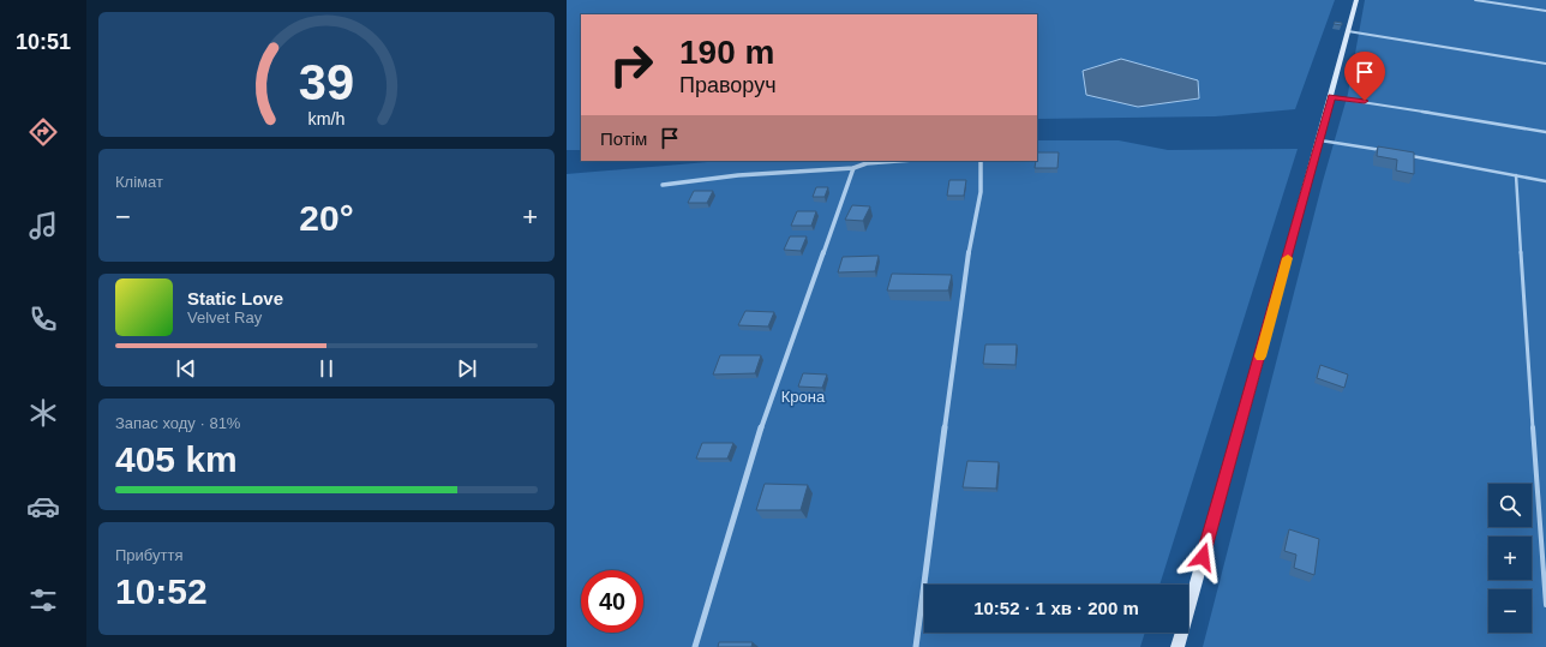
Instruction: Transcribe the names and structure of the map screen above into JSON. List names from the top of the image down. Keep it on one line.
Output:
{"parks":["Крона"],"page":{"tabs":"10:51","turn":["190 m","Праворуч"],"then":"Потім","tile":["Клімат",["Запас ходу · 81%","405 km"],["Прибуття","10:52"]],"heat":["−","20°","+"],"song":["Static Love","Velvet Ray"],"map_buttons":["+","−"],"limit":"40","trip":"10:52 · 1 хв · 200 m","gauge":["39","km/h"]}}
